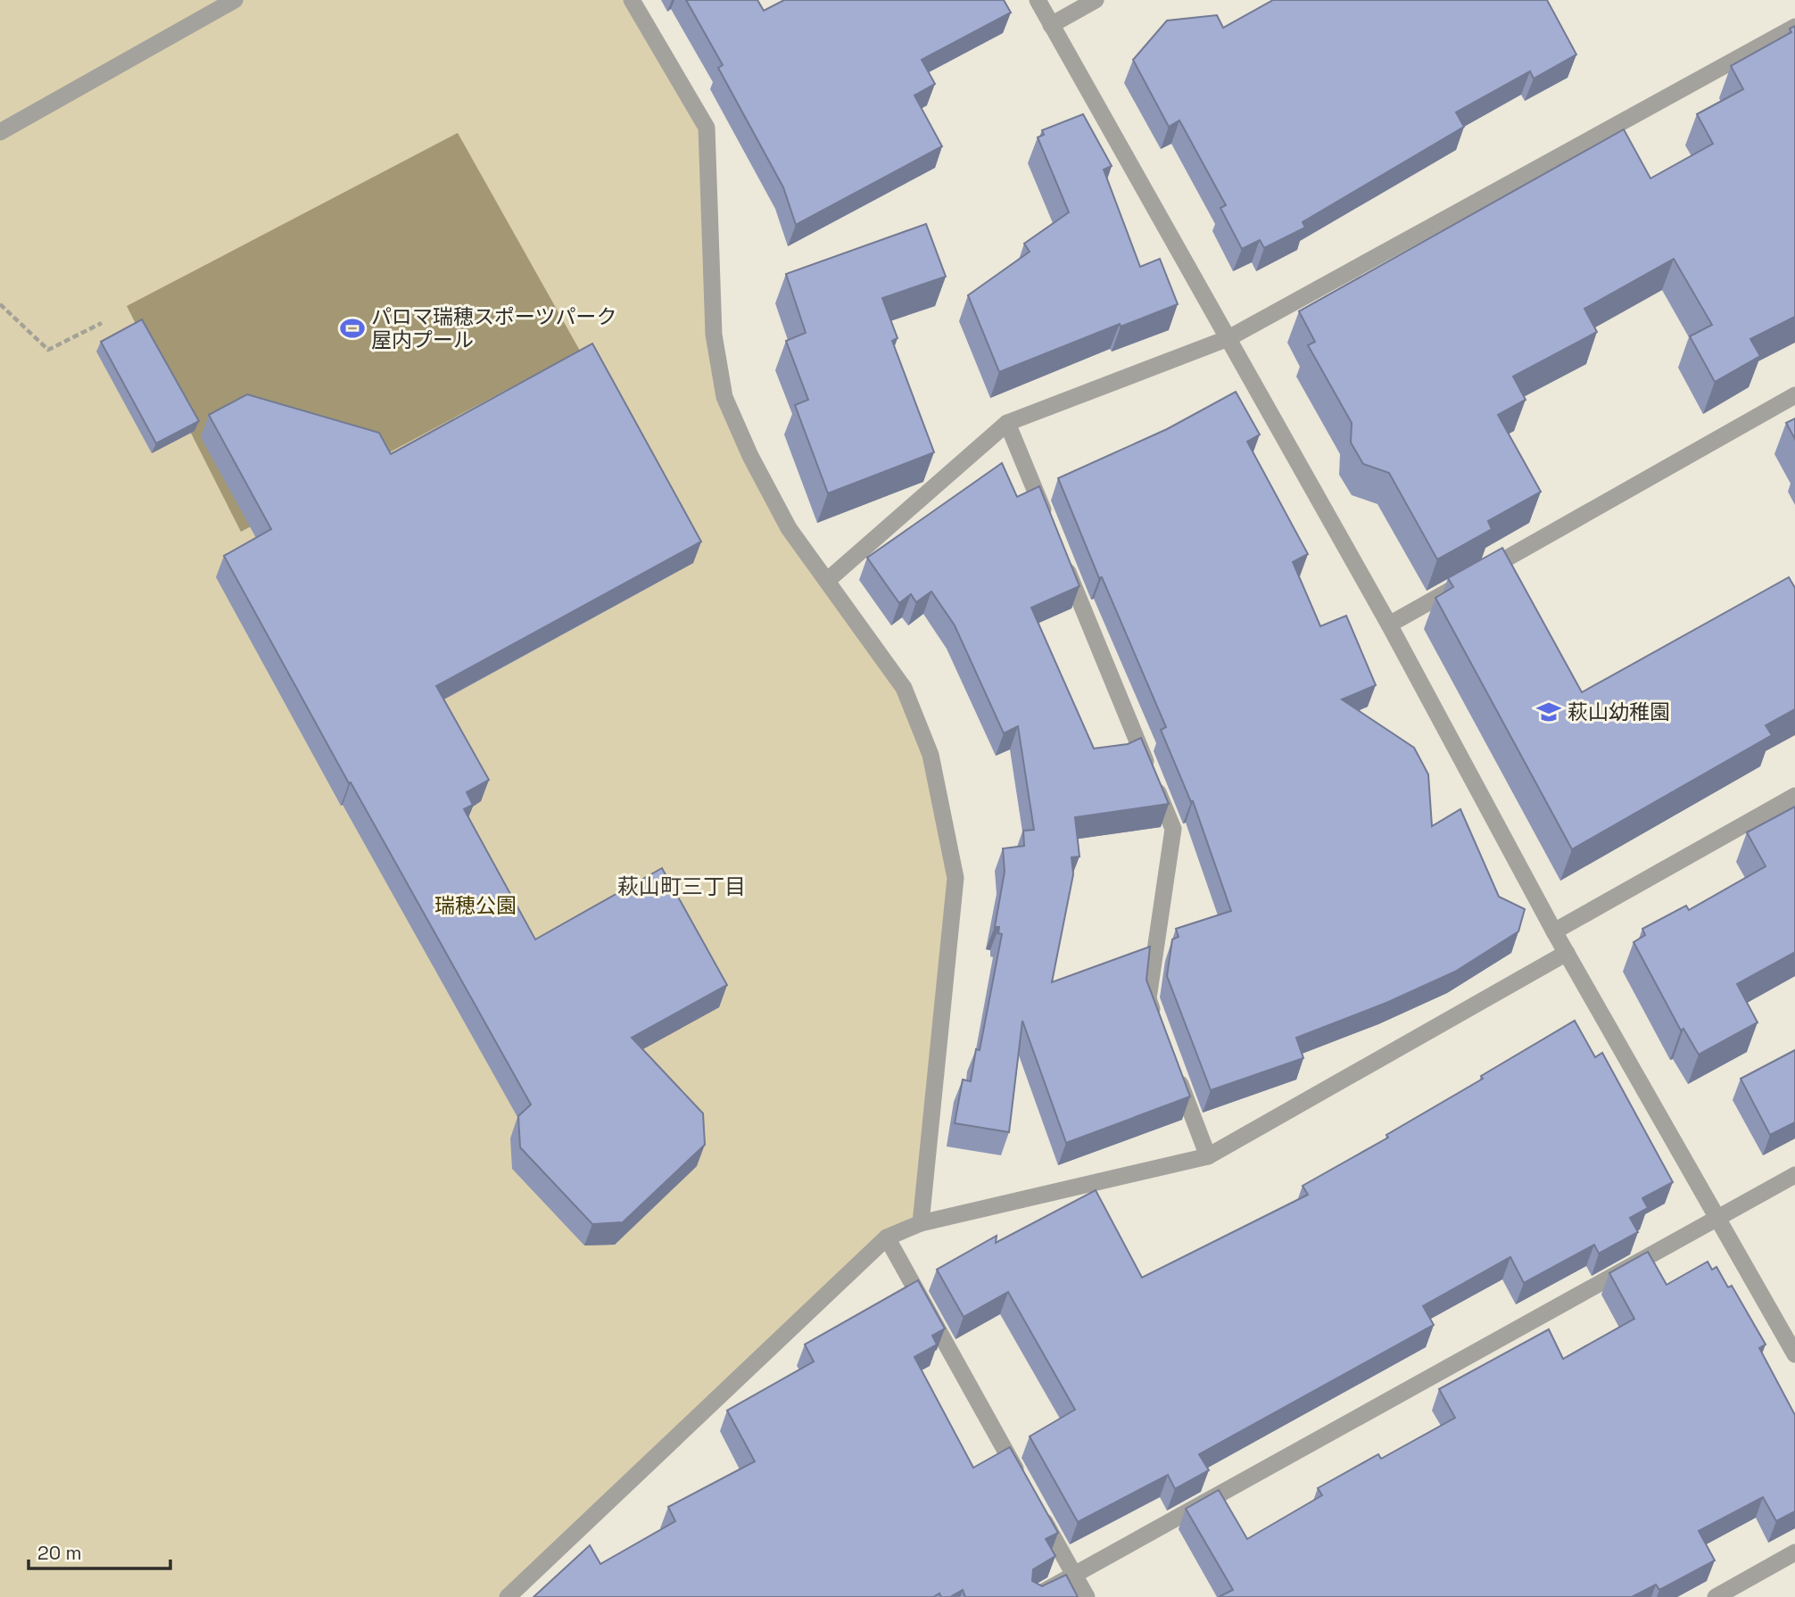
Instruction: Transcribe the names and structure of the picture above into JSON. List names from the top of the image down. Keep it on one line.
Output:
{"districts":["萩山町三丁目"],"parks":["瑞穂公園"],"places":{"sports":["パロマ瑞穂スポーツパーク 屋内プール"],"school or university":["萩山幼稚園"]},"scale_bar":"20 m"}
